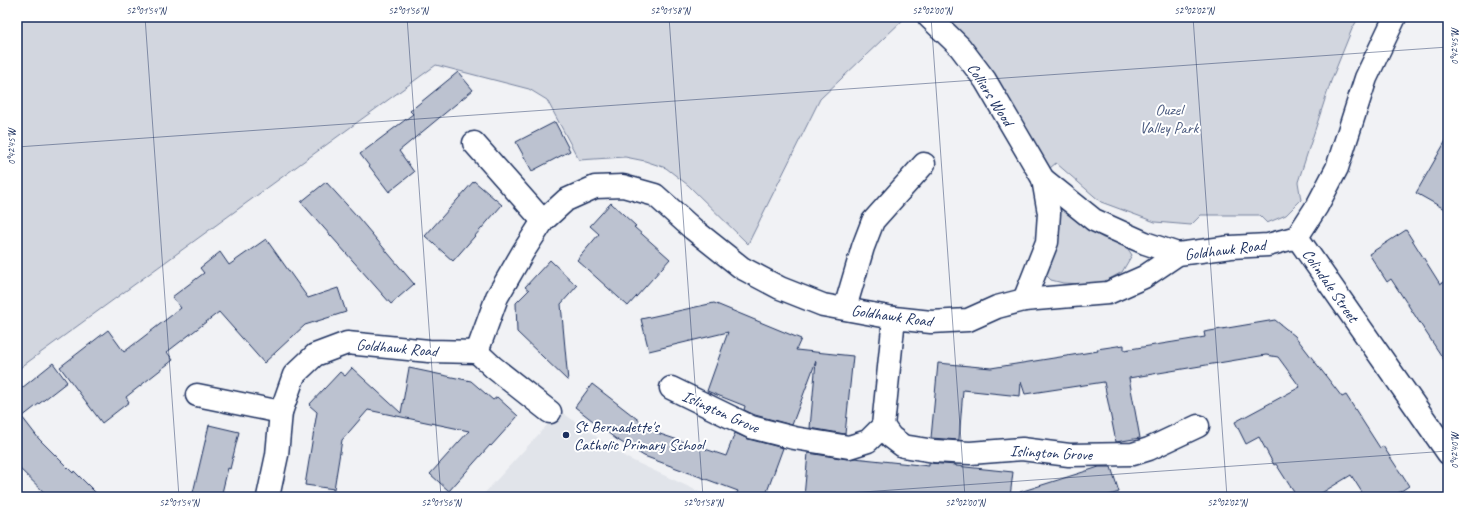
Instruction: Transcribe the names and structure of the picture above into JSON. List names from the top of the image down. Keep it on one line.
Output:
{"streets":{"street":["Colliers Wood","Goldhawk Road","Colindale Street","Islington Grove"]},"crossings":[["Colliers Wood","Goldhawk Road"],["Goldhawk Road","Colindale Street"]],"parks":["Ouzel Valley Park"],"places":["St Bernadette's Catholic Primary School"],"coordinates":["52°01'54\"N","52°01'56\"N","52°01'58\"N","52°02'00\"N","52°02'02\"N","0°42'45\"W","0°42'40\"W"]}
